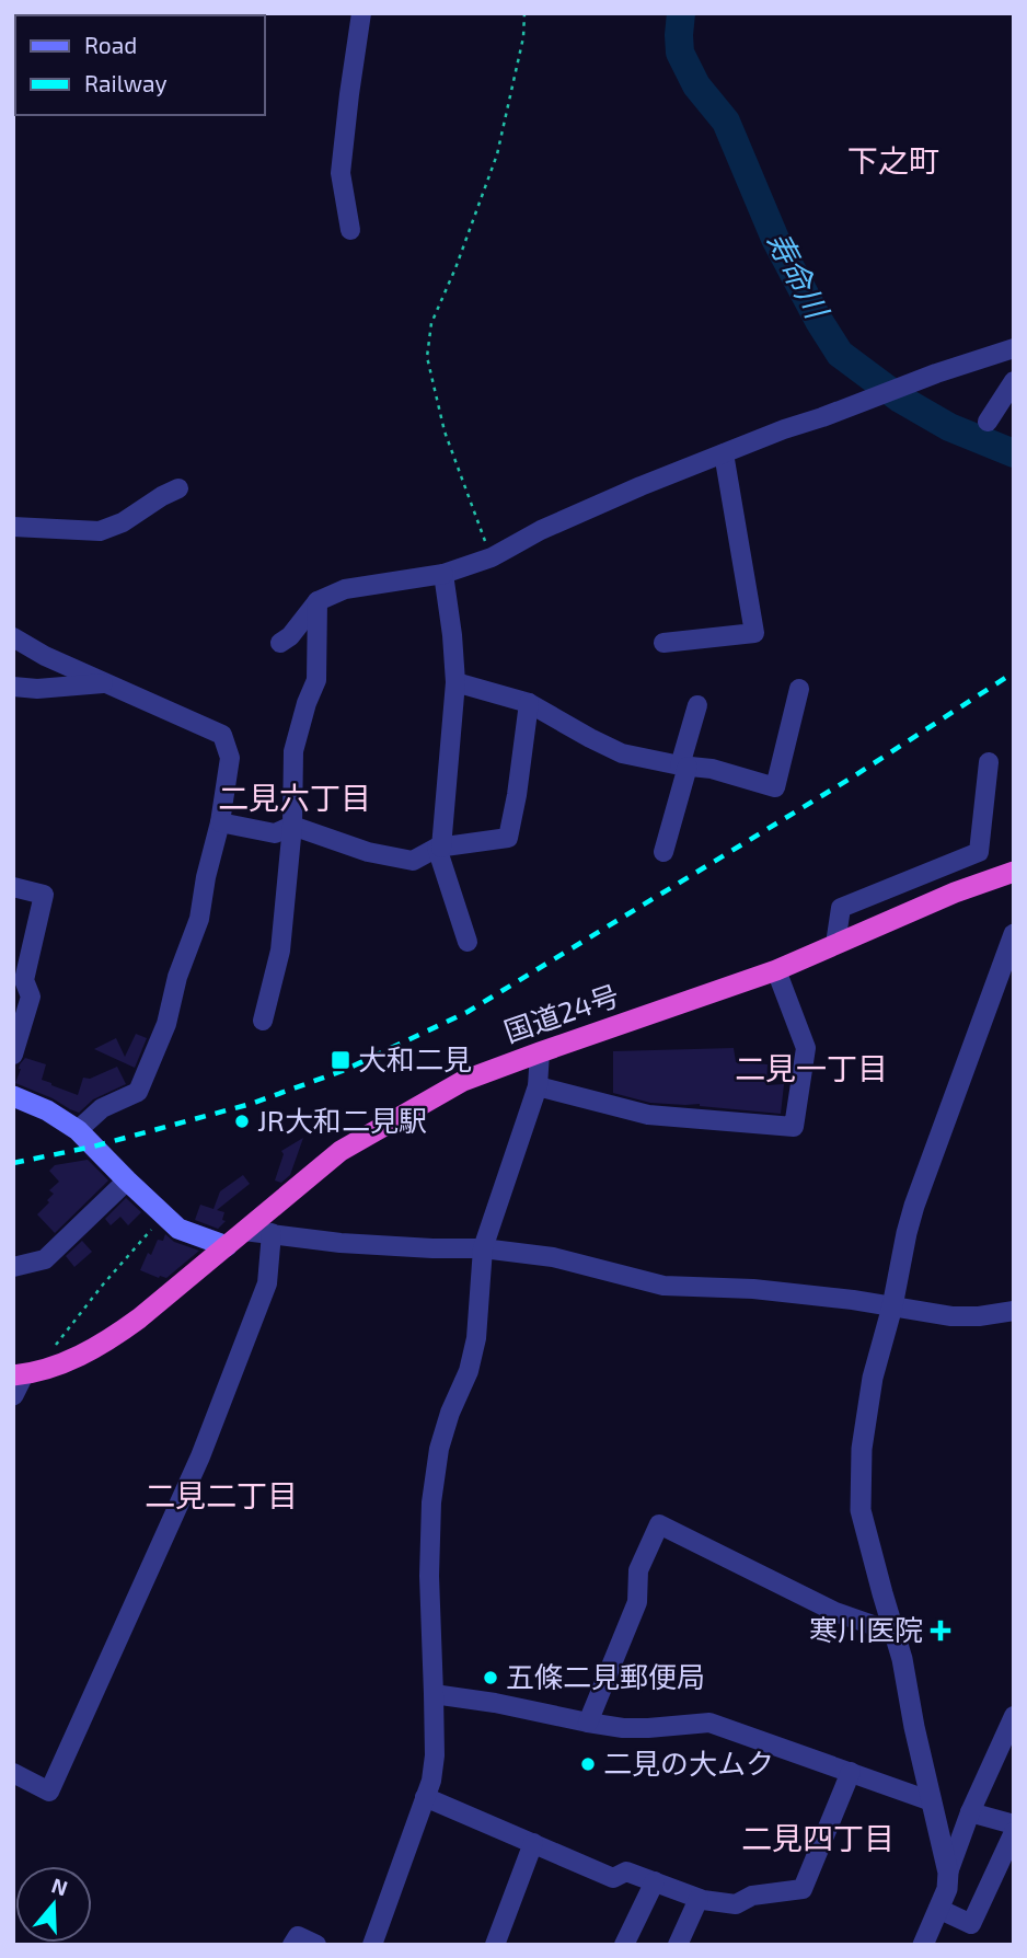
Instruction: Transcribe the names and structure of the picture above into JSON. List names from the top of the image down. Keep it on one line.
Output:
{"streets":{"highway":["国道24号"]},"districts":["下之町","二見六丁目","二見一丁目","二見二丁目","二見四丁目"],"water":["寿命川"],"places":{"transit":["大和二見"],"other":["JR大和二見駅","五條二見郵便局","二見の大ムク"],"health":["寒川医院"]},"legend":["Road","Railway"],"north":"top"}
